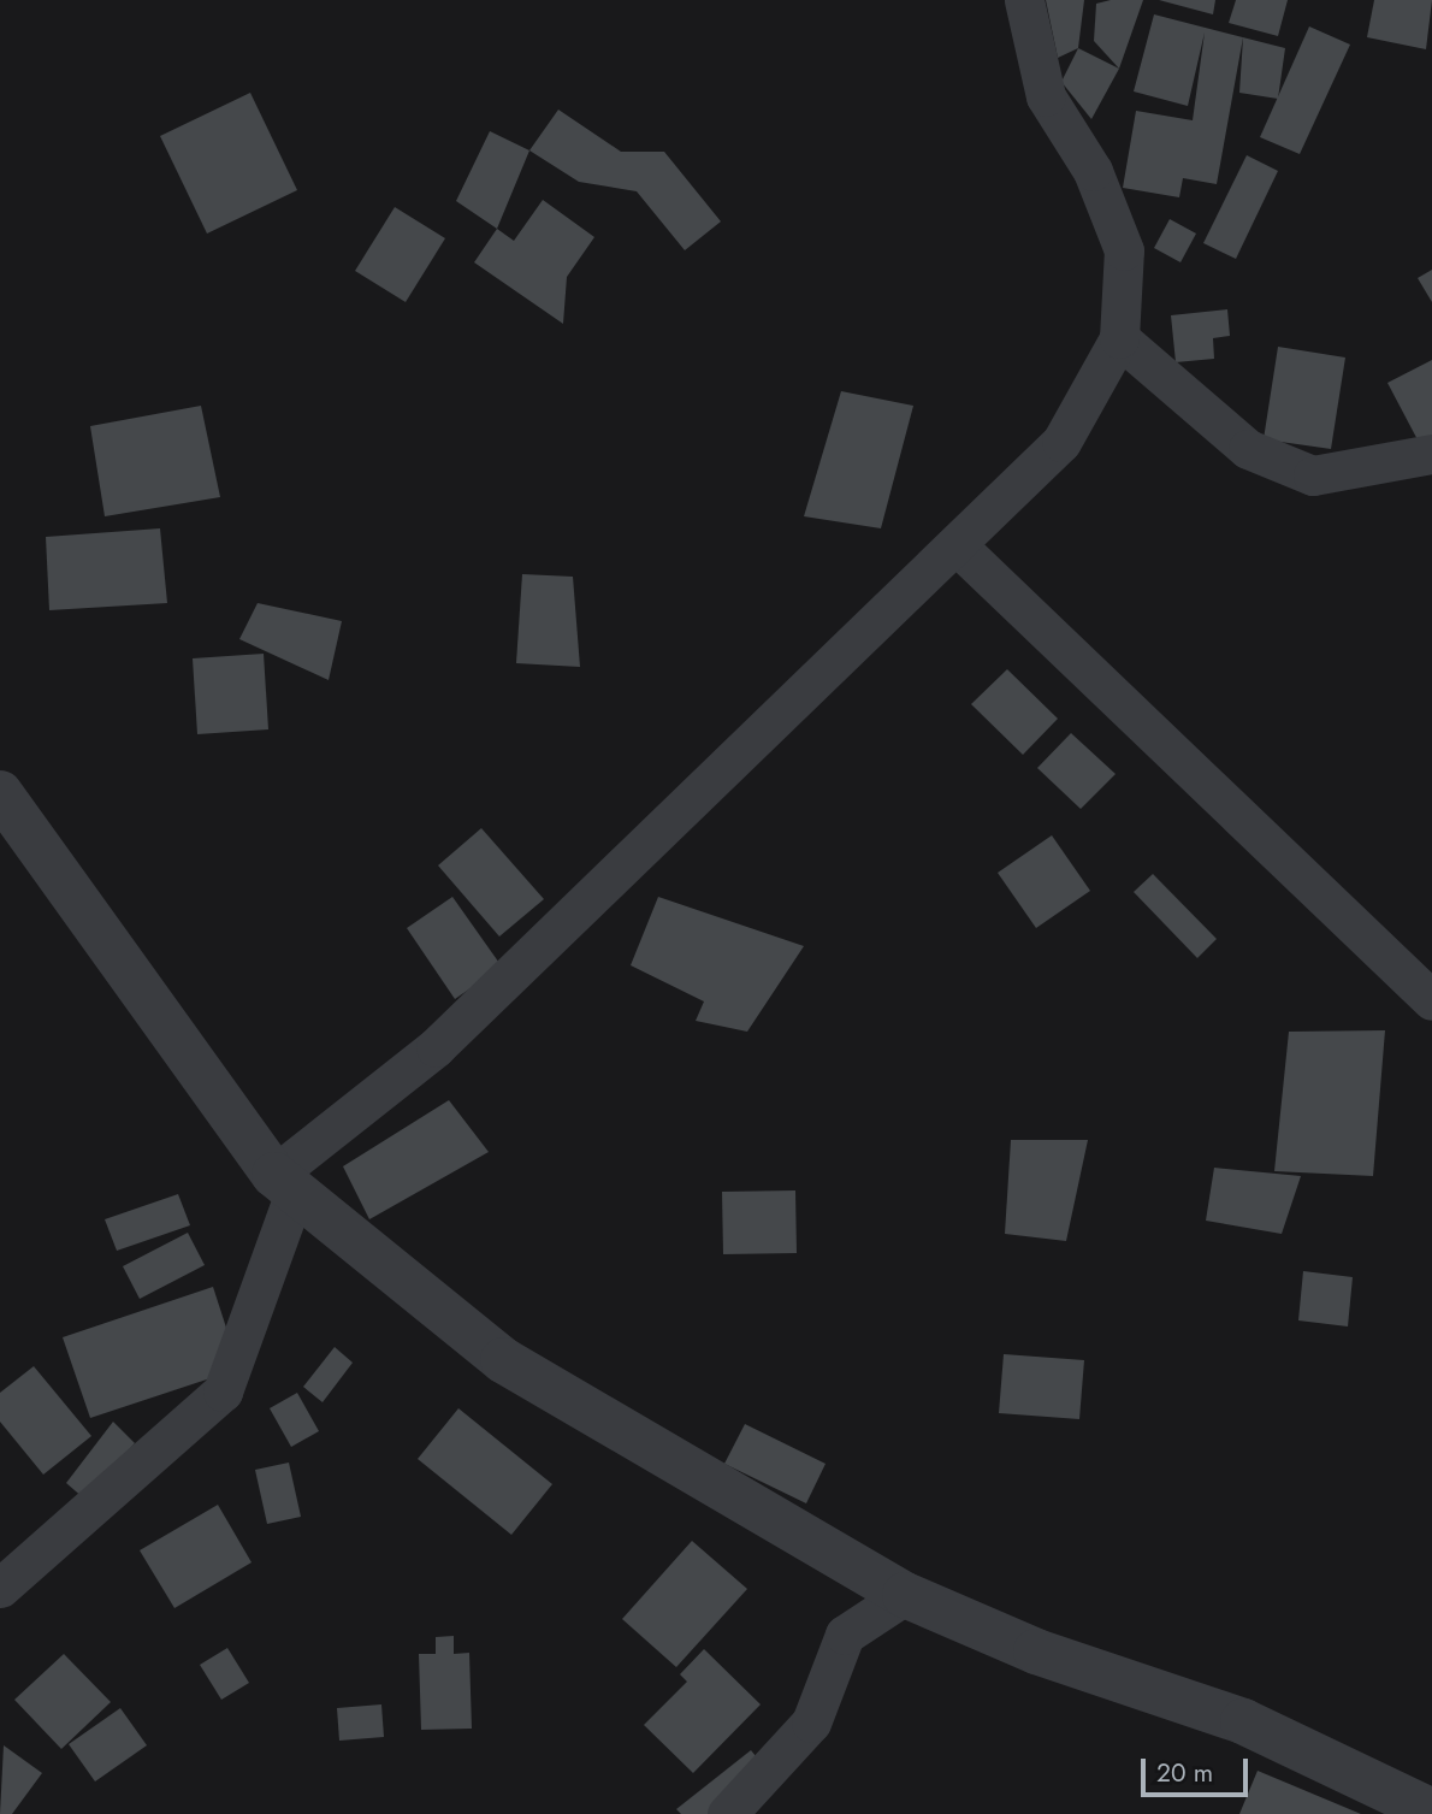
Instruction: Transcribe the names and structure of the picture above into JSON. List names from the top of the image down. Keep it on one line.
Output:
{"scale_bar":"20 m"}
